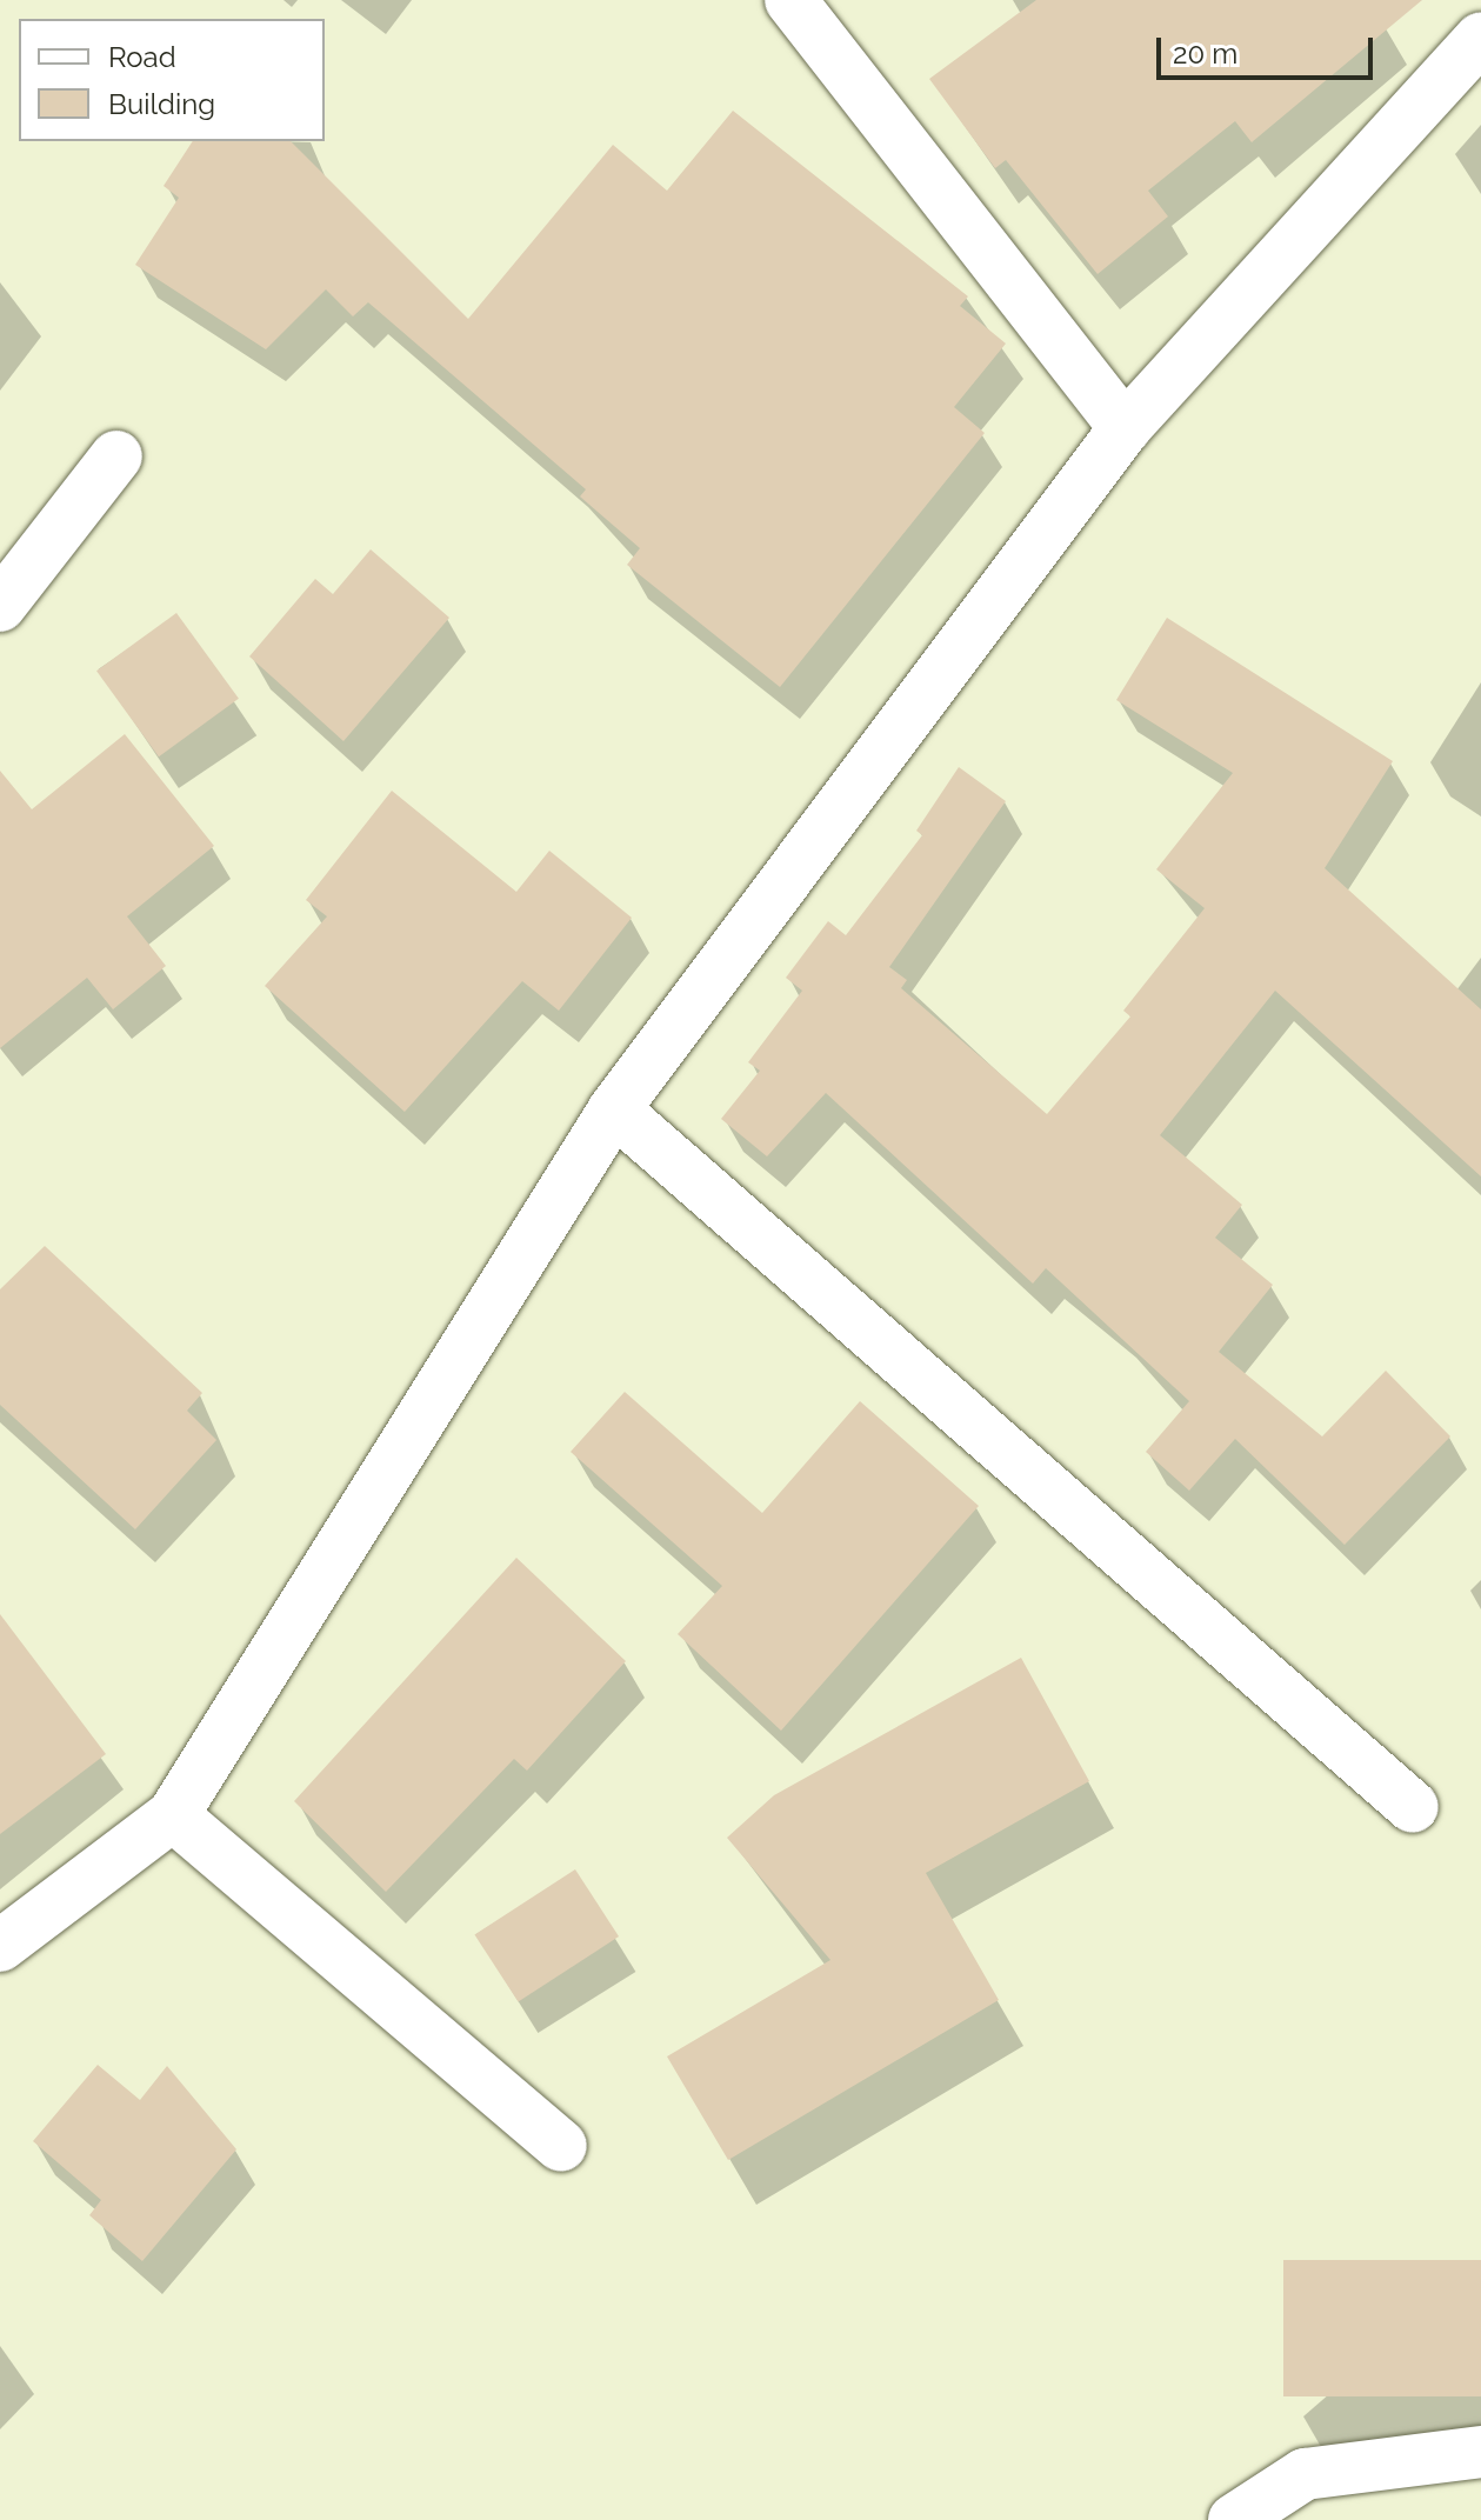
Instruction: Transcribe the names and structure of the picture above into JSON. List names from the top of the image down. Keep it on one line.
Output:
{"legend":["Road","Building"],"scale_bar":"20 m"}
